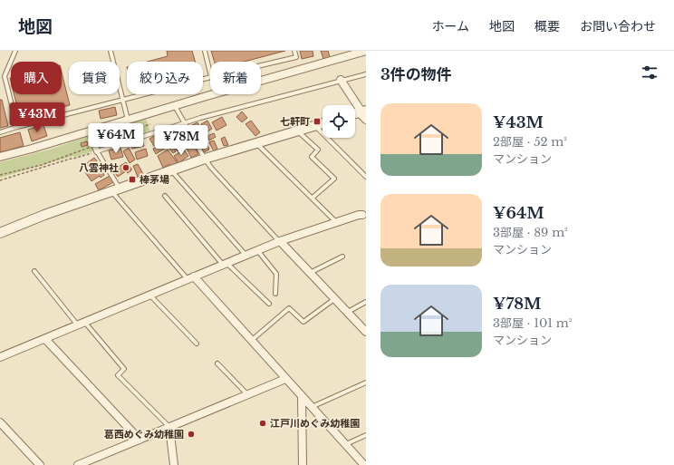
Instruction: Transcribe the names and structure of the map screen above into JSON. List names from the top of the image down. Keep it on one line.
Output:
{"places":{"transit":["七軒町","棒茅場"],"other":["八雲神社","江戸川めぐみ幼稚園","葛西めぐみ幼稚園"]},"page":{"header":"地図","nav":["ホーム","地図","概要","お問い合わせ"],"heading":"3件の物件","chip":["購入","賃貸","絞り込み","新着"],"list":[{"name":"¥43M","note":"2部屋 · 52 m² · マンション"},{"name":"¥64M","note":"3部屋 · 89 m² · マンション"},{"name":"¥78M","note":"3部屋 · 101 m² · マンション"}],"price":["¥43M","¥64M","¥78M"]}}
